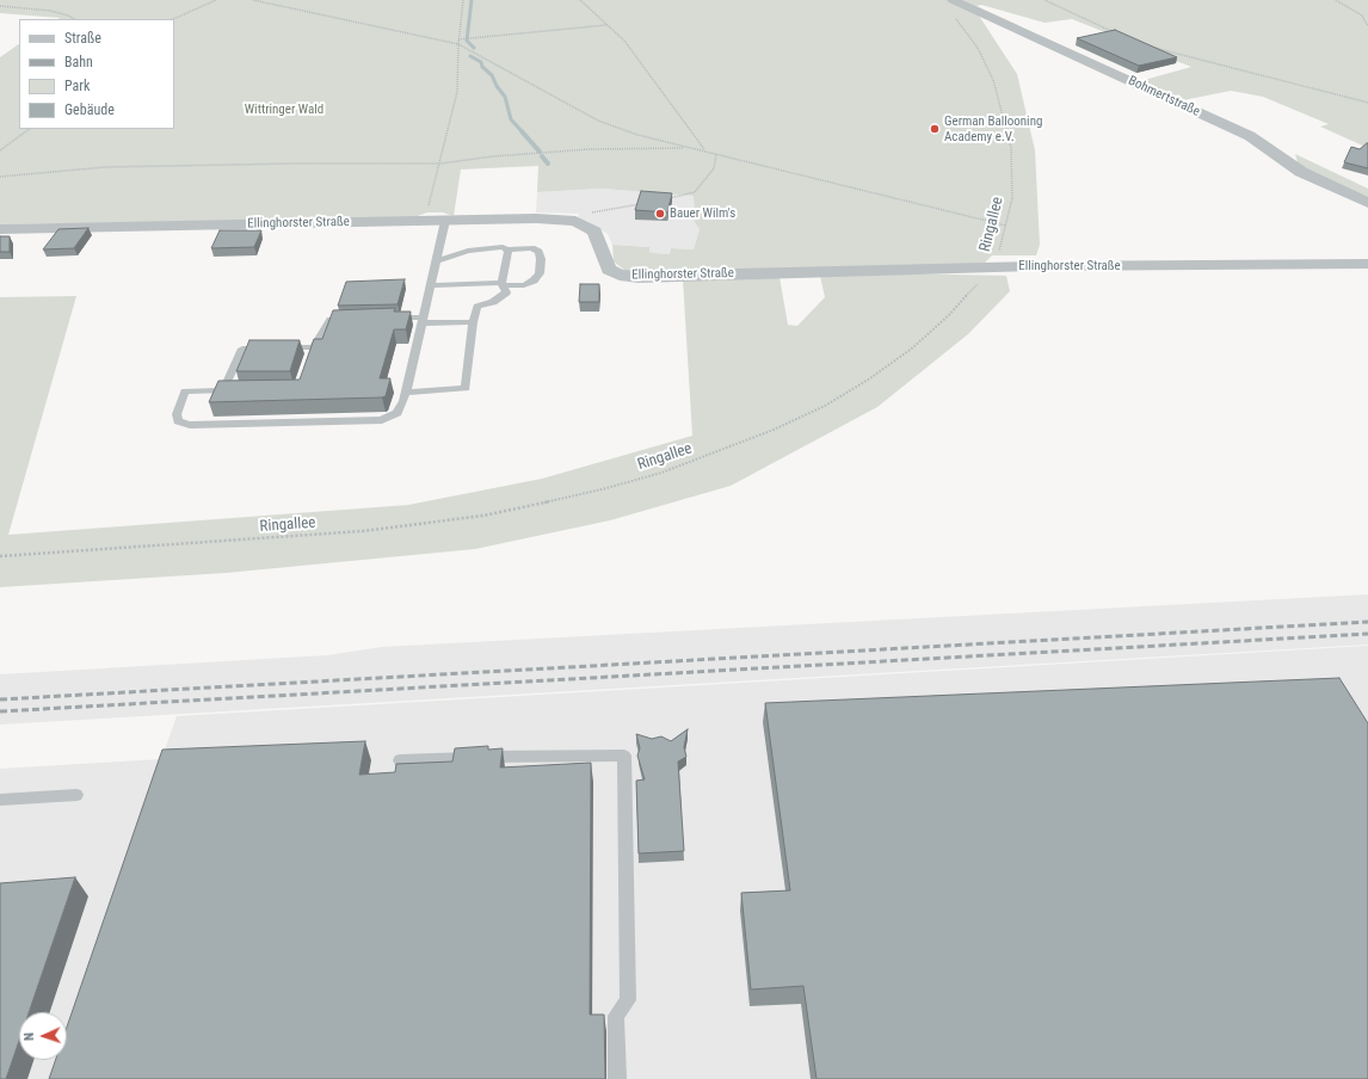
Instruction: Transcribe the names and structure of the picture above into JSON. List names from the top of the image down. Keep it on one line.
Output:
{"streets":{"street":["Bohmertstraße","Ellinghorster Straße"],"path":["Ringallee"]},"crossings":[["Ellinghorster Straße","Ringallee"]],"parks":["Wittringer Wald"],"places":["German Ballooning Academy e.V.","Bauer Wilm's"],"legend":["Straße","Bahn","Park","Gebäude"],"north":"left"}
